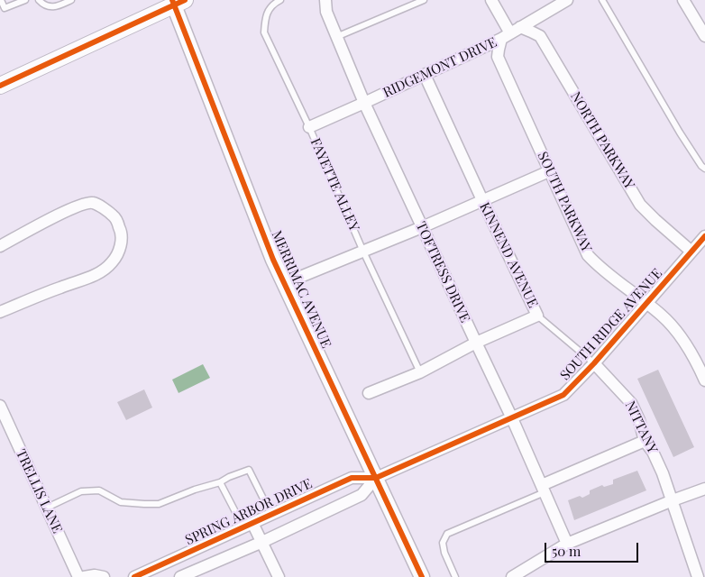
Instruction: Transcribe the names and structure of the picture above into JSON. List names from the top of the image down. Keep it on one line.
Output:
{"streets":{"street":["RIDGEMONT DRIVE","NORTH PARKWAY","SOUTH PARKWAY","KINNEND AVENUE","TOFTRESS DRIVE","MERRIMAC AVENUE","SOUTH RIDGE AVENUE","NITTANY","TRELLIS LANE","SPRING ARBOR DRIVE"],"lane":["FAYETTE ALLEY"]},"crossings":[["RIDGEMONT DRIVE","NORTH PARKWAY"],["RIDGEMONT DRIVE","FAYETTE ALLEY"],["RIDGEMONT DRIVE","SOUTH PARKWAY"],["RIDGEMONT DRIVE","KINNEND AVENUE"],["RIDGEMONT DRIVE","TOFTRESS DRIVE"],["NORTH PARKWAY","SOUTH PARKWAY"],["NORTH PARKWAY","SOUTH RIDGE AVENUE"],["FAYETTE ALLEY","KINNEND AVENUE"],["SOUTH PARKWAY","SOUTH RIDGE AVENUE"],["KINNEND AVENUE","TOFTRESS DRIVE"],["TOFTRESS DRIVE","SOUTH RIDGE AVENUE"],["MERRIMAC AVENUE","SOUTH RIDGE AVENUE"],["MERRIMAC AVENUE","SPRING ARBOR DRIVE"],["SOUTH RIDGE AVENUE","NITTANY"],["SOUTH RIDGE AVENUE","SPRING ARBOR DRIVE"]],"scale_bar":"50 m"}
